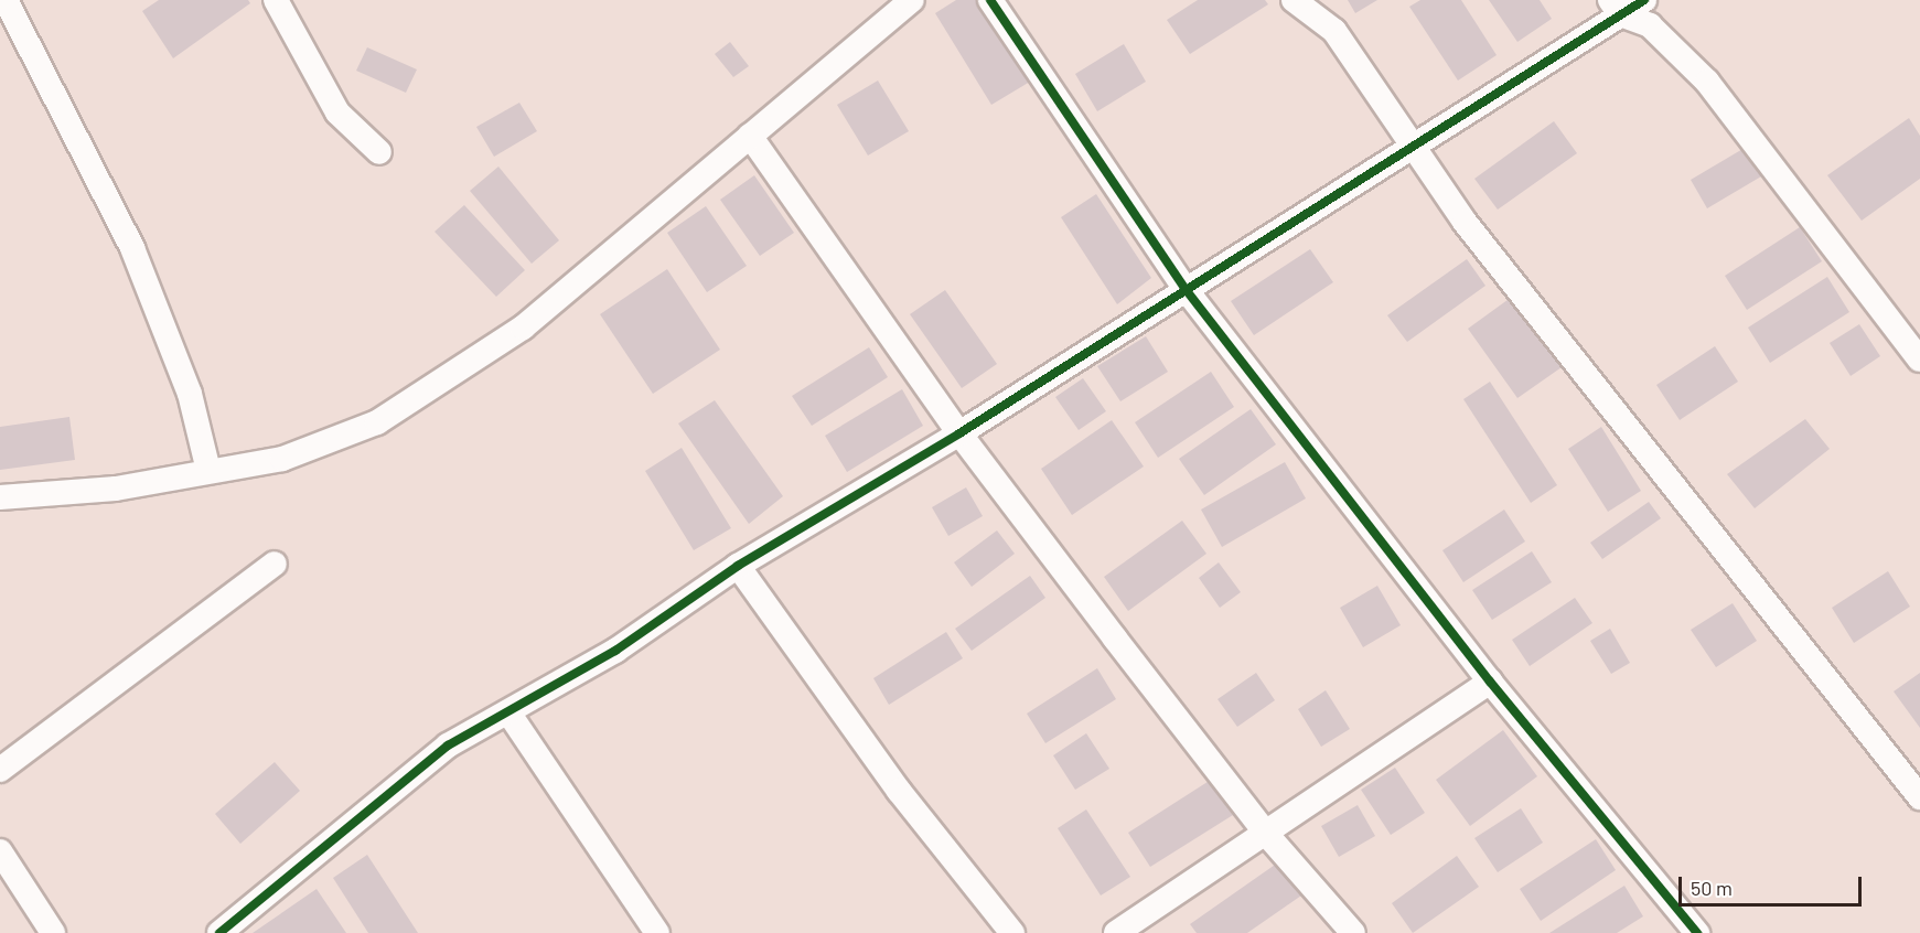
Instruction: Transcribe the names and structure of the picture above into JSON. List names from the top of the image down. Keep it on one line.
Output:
{"scale_bar":"50 m"}
